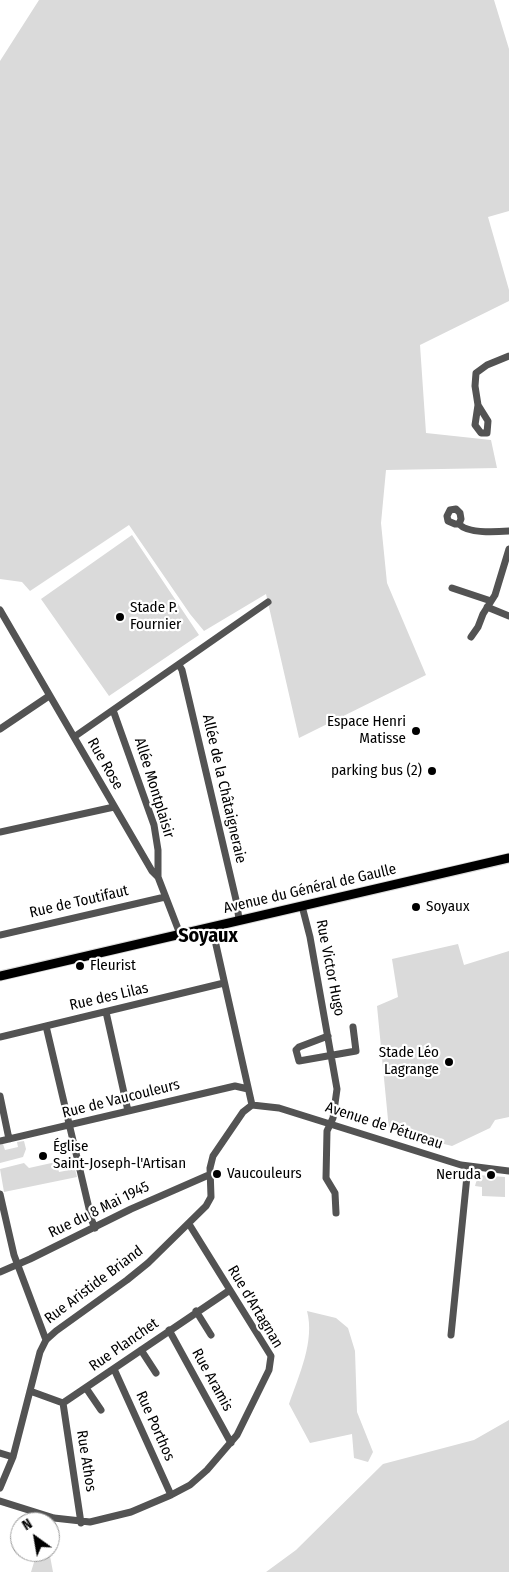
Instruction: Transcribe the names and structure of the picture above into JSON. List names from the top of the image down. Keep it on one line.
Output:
{"streets":{"main road":["Avenue du Général de Gaulle"],"street":["Rue Rose","Allée Montplaisir","Allée de la Châtaigneraie","Rue de Toutifaut","Rue Victor Hugo","Rue des Lilas","Rue de Vaucouleurs","Avenue de Pétureau","Rue du 8 Mai 1945","Rue Aristide Briand","Rue d'Artagnan","Rue Planchet","Rue Aramis","Rue Porthos","Rue Athos"]},"crossings":[["Rue Rose","Allée Montplaisir"],["Rue Rose","Avenue du Général de Gaulle"],["Rue Rose","Rue de Toutifaut"],["Allée de la Châtaigneraie","Avenue du Général de Gaulle"],["Avenue du Général de Gaulle","Rue Victor Hugo"],["Rue Victor Hugo","Avenue de Pétureau"],["Avenue de Pétureau","Rue Aristide Briand"],["Rue du 8 Mai 1945","Rue Aristide Briand"],["Rue Aristide Briand","Rue d'Artagnan"],["Rue d'Artagnan","Rue Planchet"],["Rue d'Artagnan","Rue Aramis"],["Rue d'Artagnan","Rue Porthos"],["Rue d'Artagnan","Rue Athos"],["Rue Planchet","Rue Aramis"],["Rue Planchet","Rue Porthos"],["Rue Planchet","Rue Athos"]],"districts":["Soyaux"],"places":["Stade P. Fournier","Espace Henri Matisse","parking bus (2)","Soyaux","Fleurist","Stade Léo Lagrange","Église Saint-Joseph-l'Artisan","Vaucouleurs","Neruda"],"north":"top left"}
